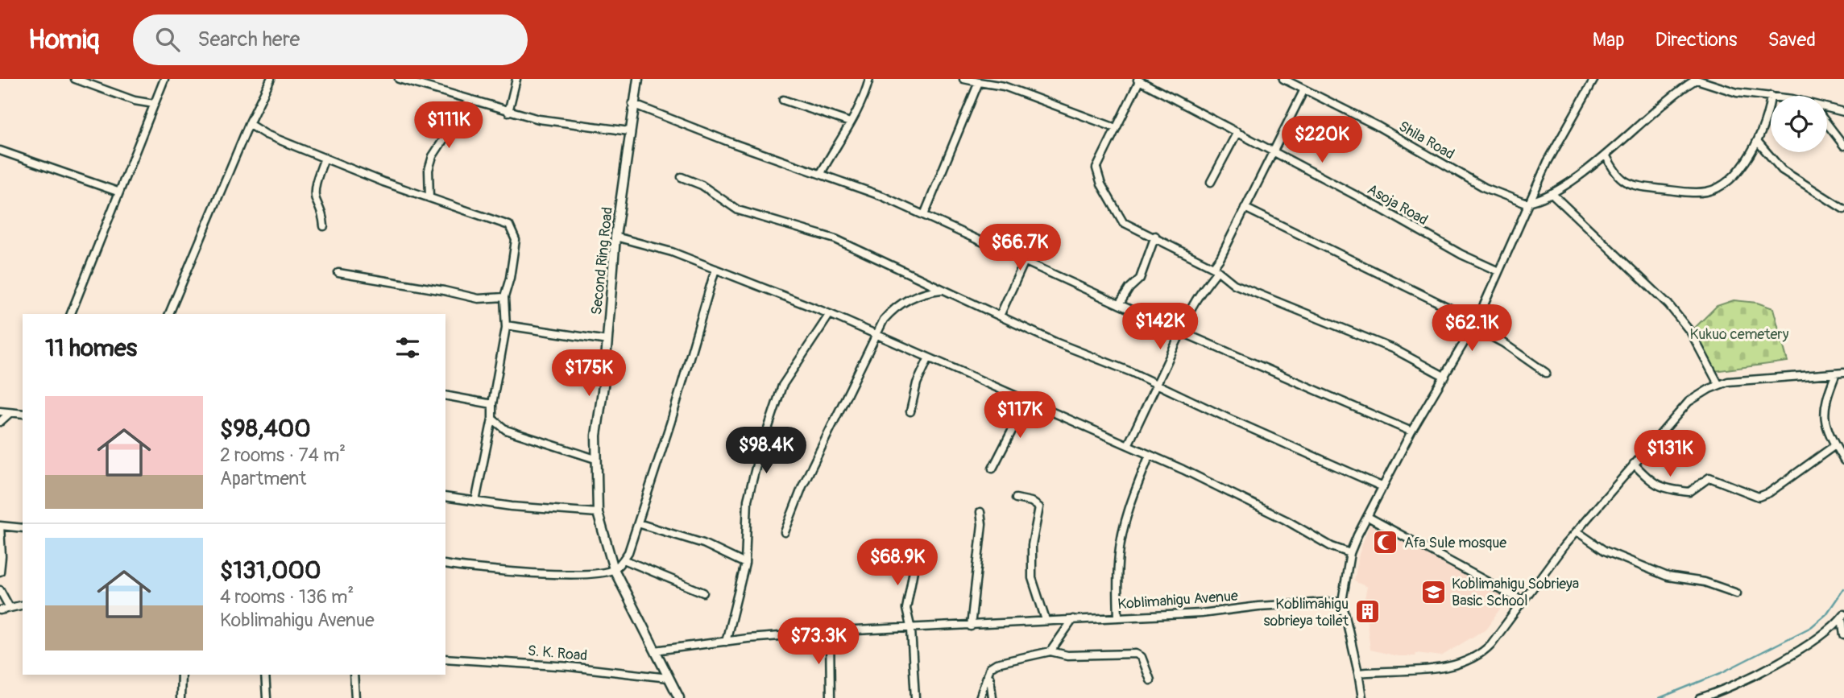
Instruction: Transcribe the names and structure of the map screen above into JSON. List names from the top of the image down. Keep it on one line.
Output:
{"streets":{"street":["Shila Road","Asoja Road","Second Ring Road","Koblimahigu Avenue","S. K. Road"]},"crossings":[["Second Ring Road","Koblimahigu Avenue"],["Second Ring Road","S. K. Road"]],"parks":["Kukuo cemetery"],"places":{"mosque":["Afa Sule mosque"],"school or university":["Koblimahigu Sobrieya Basic School"],"building":["Koblimahigu sobrieya toilet"]},"page":{"header":"Homiq","search":"Search here","nav":["Map","Directions","Saved"],"price":["$111K","$220K","$66.7K","$142K","$62.1K","$175K","$117K","$98.4K","$131K","$68.9K","$73.3K"],"heading":"11 homes","list":[{"name":"$98,400","note":"2 rooms · 74 m² · Apartment"},{"name":"$131,000","note":"4 rooms · 136 m² · Koblimahigu Avenue"}]}}
